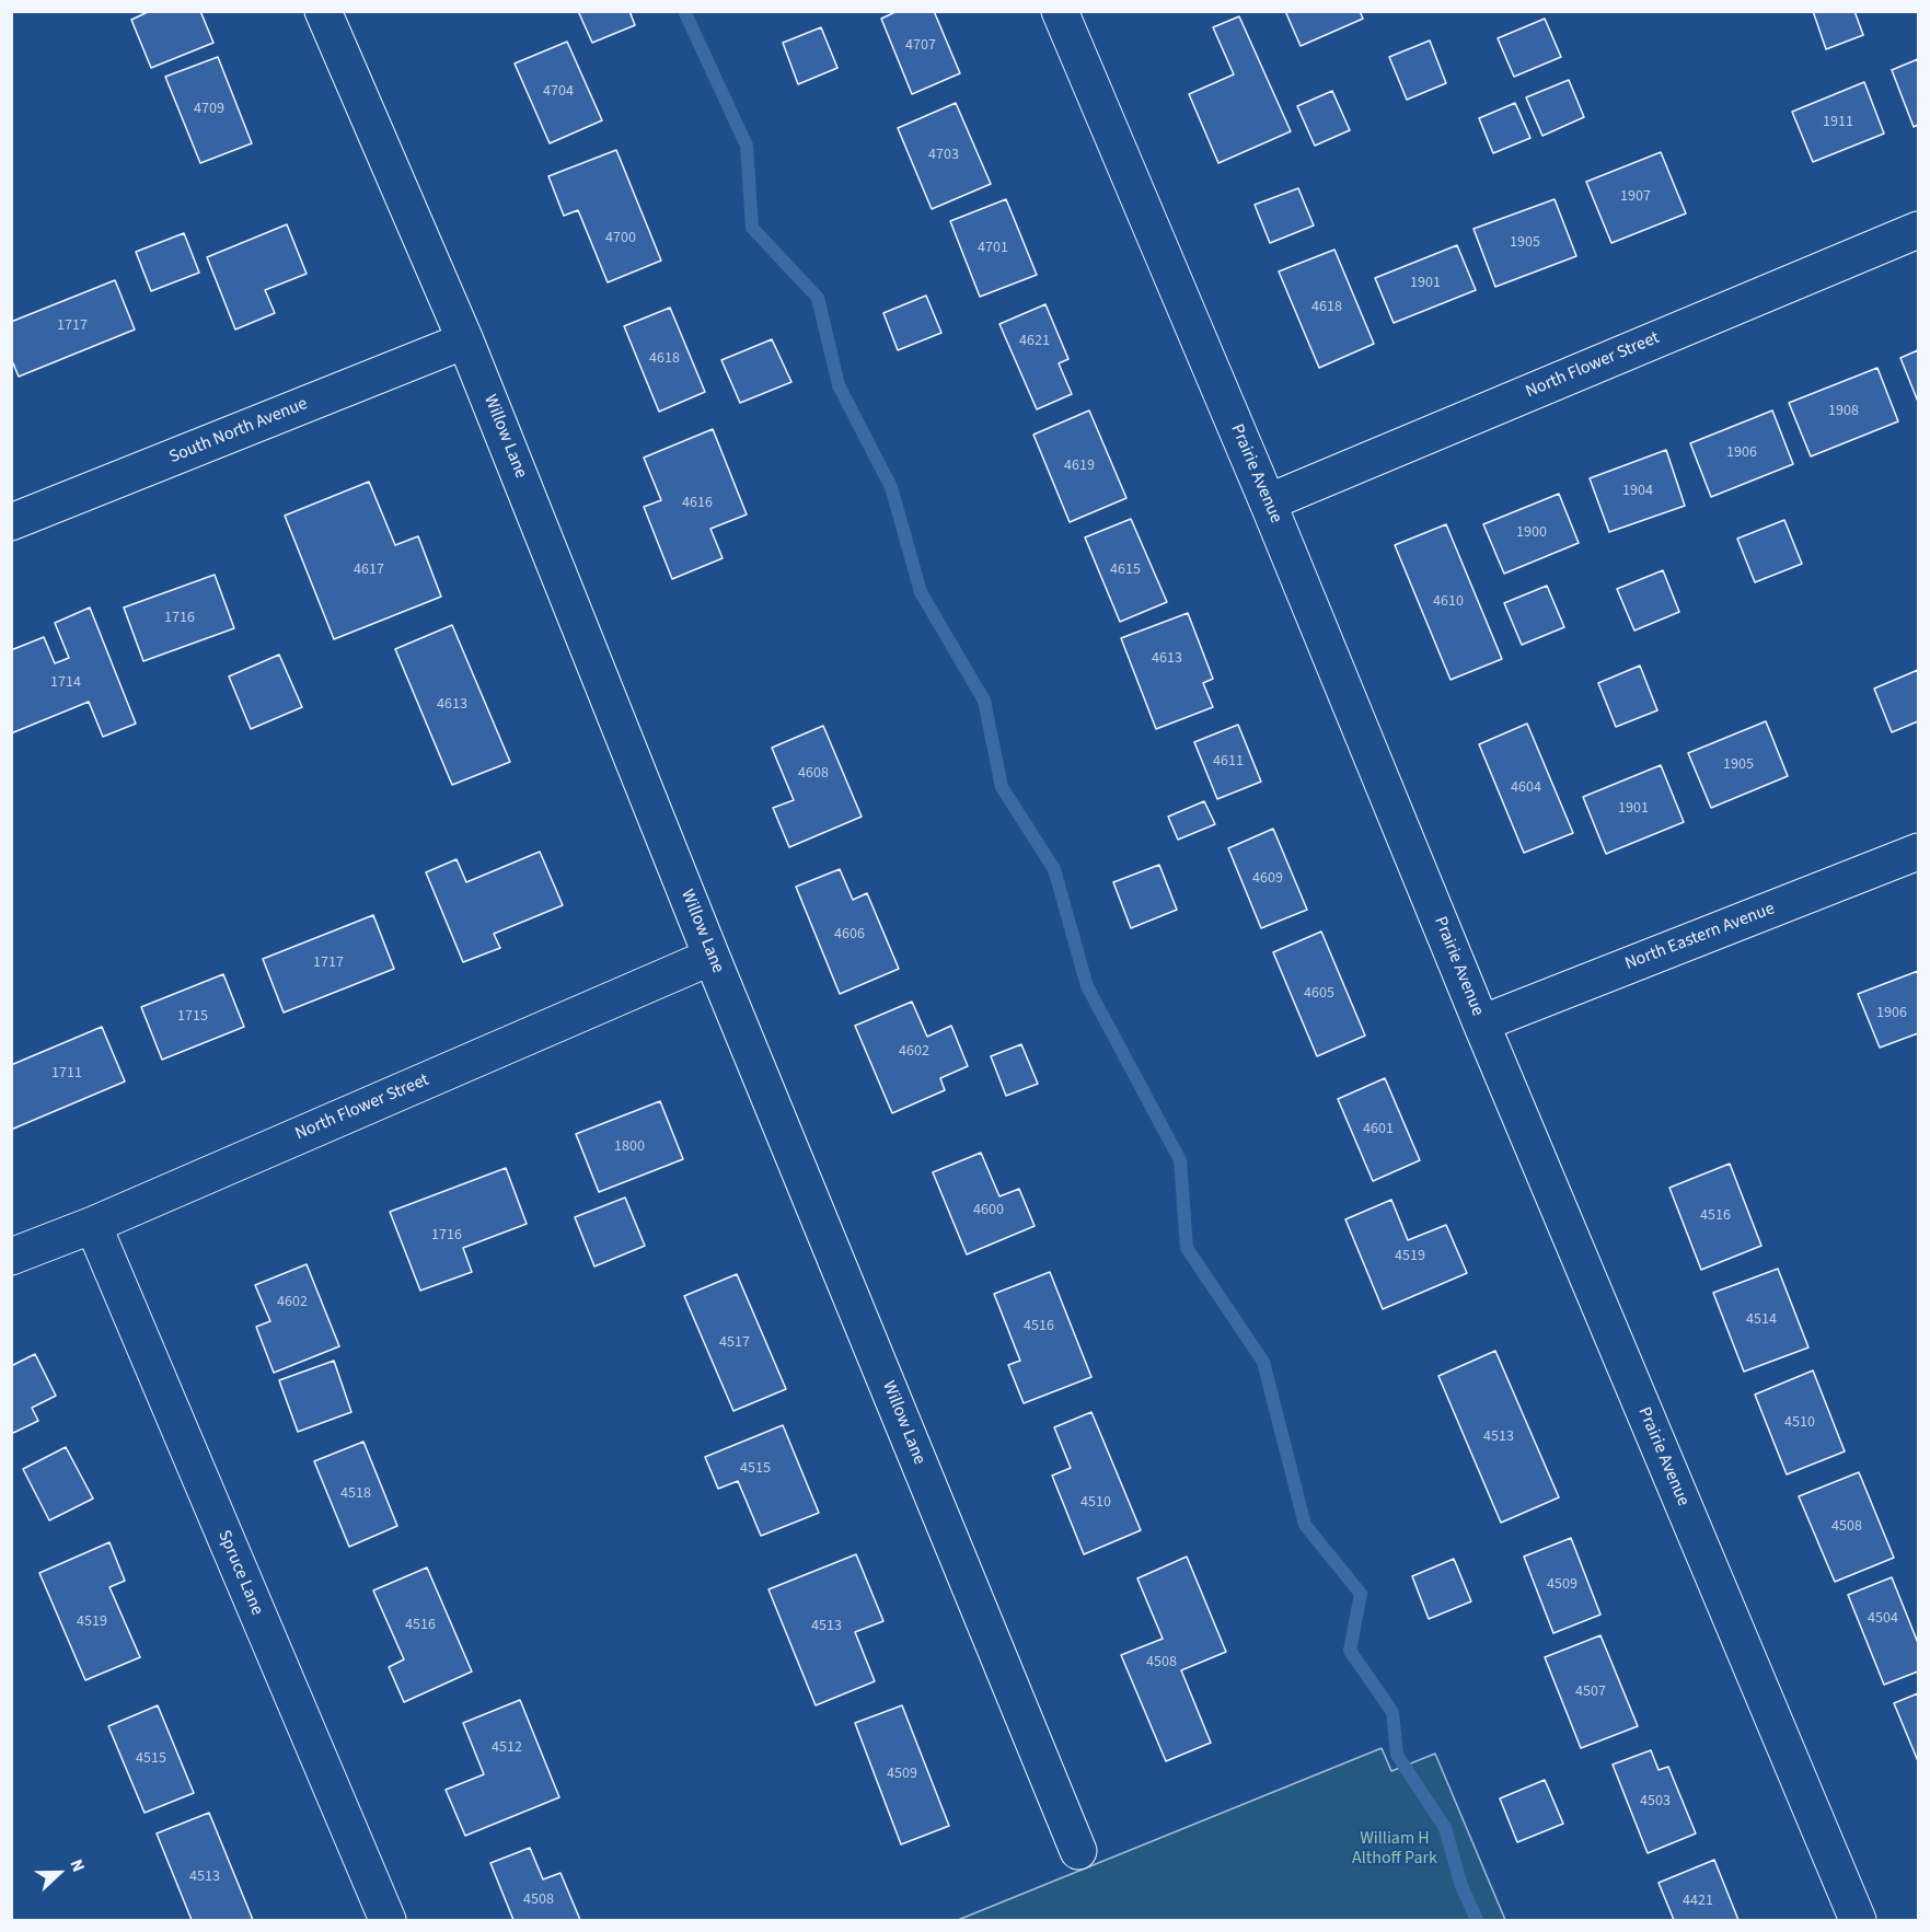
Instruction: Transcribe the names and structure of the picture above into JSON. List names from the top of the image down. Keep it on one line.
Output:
{"streets":{"street":["North Flower Street","South North Avenue","Willow Lane","Prairie Avenue","North Eastern Avenue","Spruce Lane"]},"crossings":[["North Flower Street","Willow Lane"],["North Flower Street","Prairie Avenue"],["North Flower Street","Spruce Lane"],["South North Avenue","Willow Lane"],["Prairie Avenue","North Eastern Avenue"]],"parks":["William H Althoff Park"],"house_numbers":["4707","4704","4709","1911","4703","1907","4700","1905","4701","1901","4618","1717","4621","4618","1908","1906","4619","1904","4616","1900","4617","4615","4610","1716","4613","1714","4613","4611","1905","4608","4604","1901","4609","4606","1717","4605","1906","1715","4602","1711","4601","1800","4600","4516","1716","4519","4602","4514","4516","4517","4510","4513","4515","4518","4510","4508","4509","4504","4519","4516","4513","4508","4507","4512","4515","4509","4503","4513","4508","4421"],"north":"right"}
